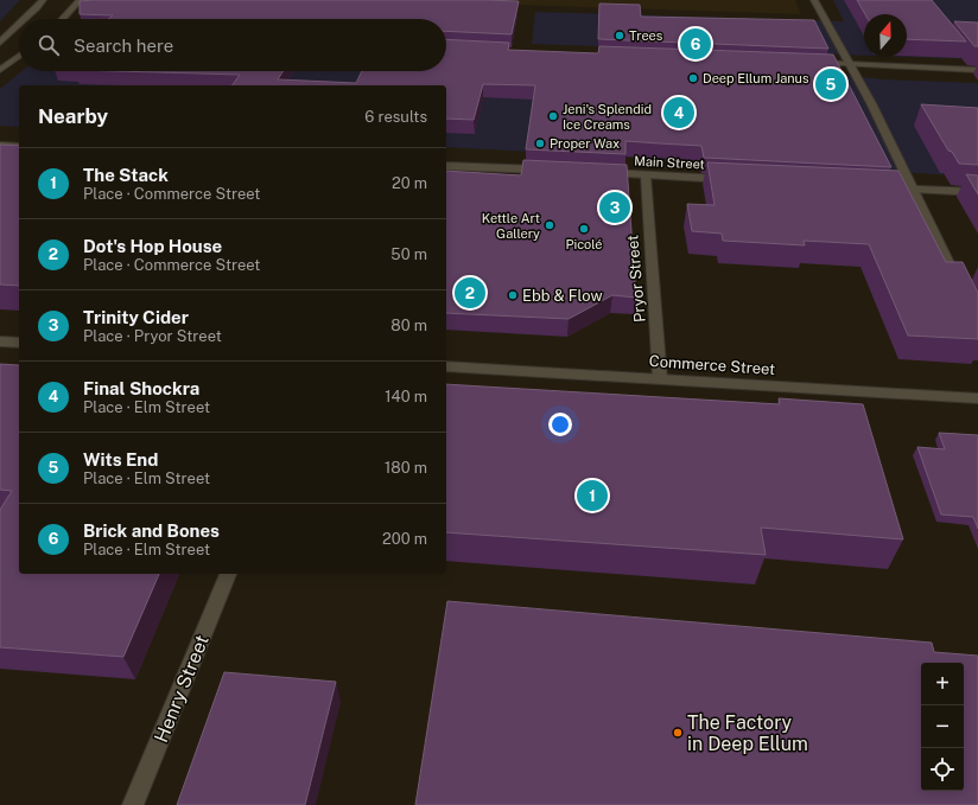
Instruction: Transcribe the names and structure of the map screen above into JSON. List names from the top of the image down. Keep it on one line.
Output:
{"streets":{"main road":["Main Street","Pryor Street","Commerce Street","Henry Street"]},"crossings":[["Main Street","Pryor Street"],["Pryor Street","Commerce Street"]],"places":["Trees","Deep Ellum Janus","Jeni's Splendid Ice Creams","Proper Wax","Kettle Art Gallery","Picolé","Ebb & Flow","The Factory in Deep Ellum"],"north":"top","page":{"search":"Search here","pins":["6","5","4","3","2","1"],"heading":["Nearby","6 results"],"list":[{"mark":"1","name":"The Stack","note":"Place · Commerce Street","value":"20 m"},{"mark":"2","name":"Dot's Hop House","note":"Place · Commerce Street","value":"50 m"},{"mark":"3","name":"Trinity Cider","note":"Place · Pryor Street","value":"80 m"},{"mark":"4","name":"Final Shockra","note":"Place · Elm Street","value":"140 m"},{"mark":"5","name":"Wits End","note":"Place · Elm Street","value":"180 m"},{"mark":"6","name":"Brick and Bones","note":"Place · Elm Street","value":"200 m"}],"map_buttons":["+","−"]}}
